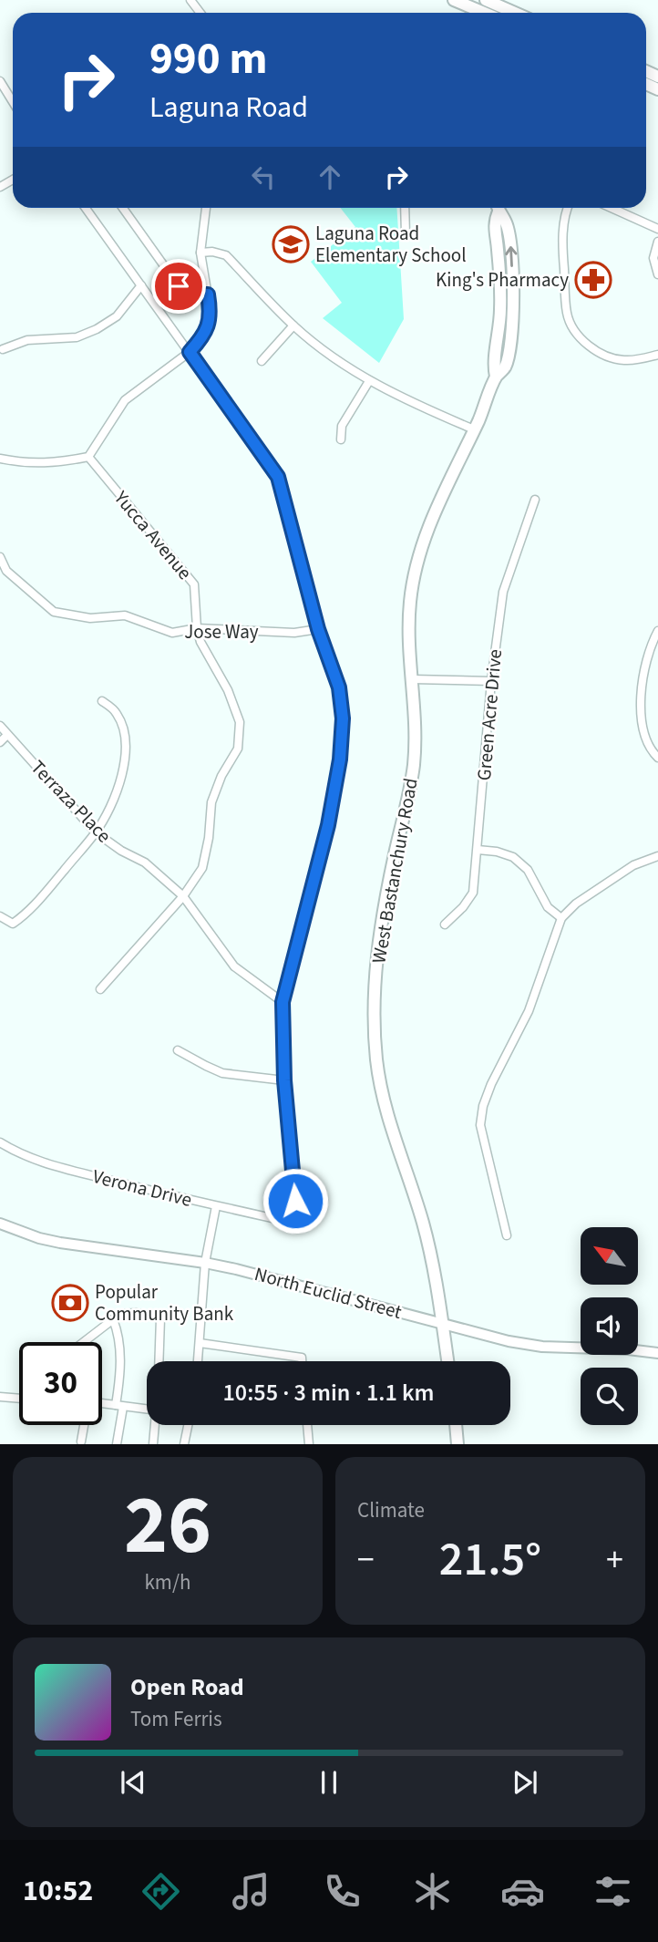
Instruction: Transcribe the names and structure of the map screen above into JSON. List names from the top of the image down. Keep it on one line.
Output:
{"streets":{"main road":["West Bastanchury Road","North Euclid Street"],"street":["Yucca Avenue","Jose Way","Green Acre Drive","Terraza Place","Verona Drive"]},"crossings":[["Yucca Avenue","Jose Way"],["Yucca Avenue","Terraza Place"],["West Bastanchury Road","North Euclid Street"]],"places":{"school or university":["Laguna Road Elementary School"],"pharmacy":["King's Pharmacy"],"bank":["Popular Community Bank"]},"north":"top left","page":{"turn":["990 m","Laguna Road"],"limit":"30","trip":"10:55 · 3 min · 1.1 km","tile":[["26","km/h"],"Climate"],"heat":["−","21.5°","+"],"song":["Open Road","Tom Ferris"],"tabs":"10:52"}}
